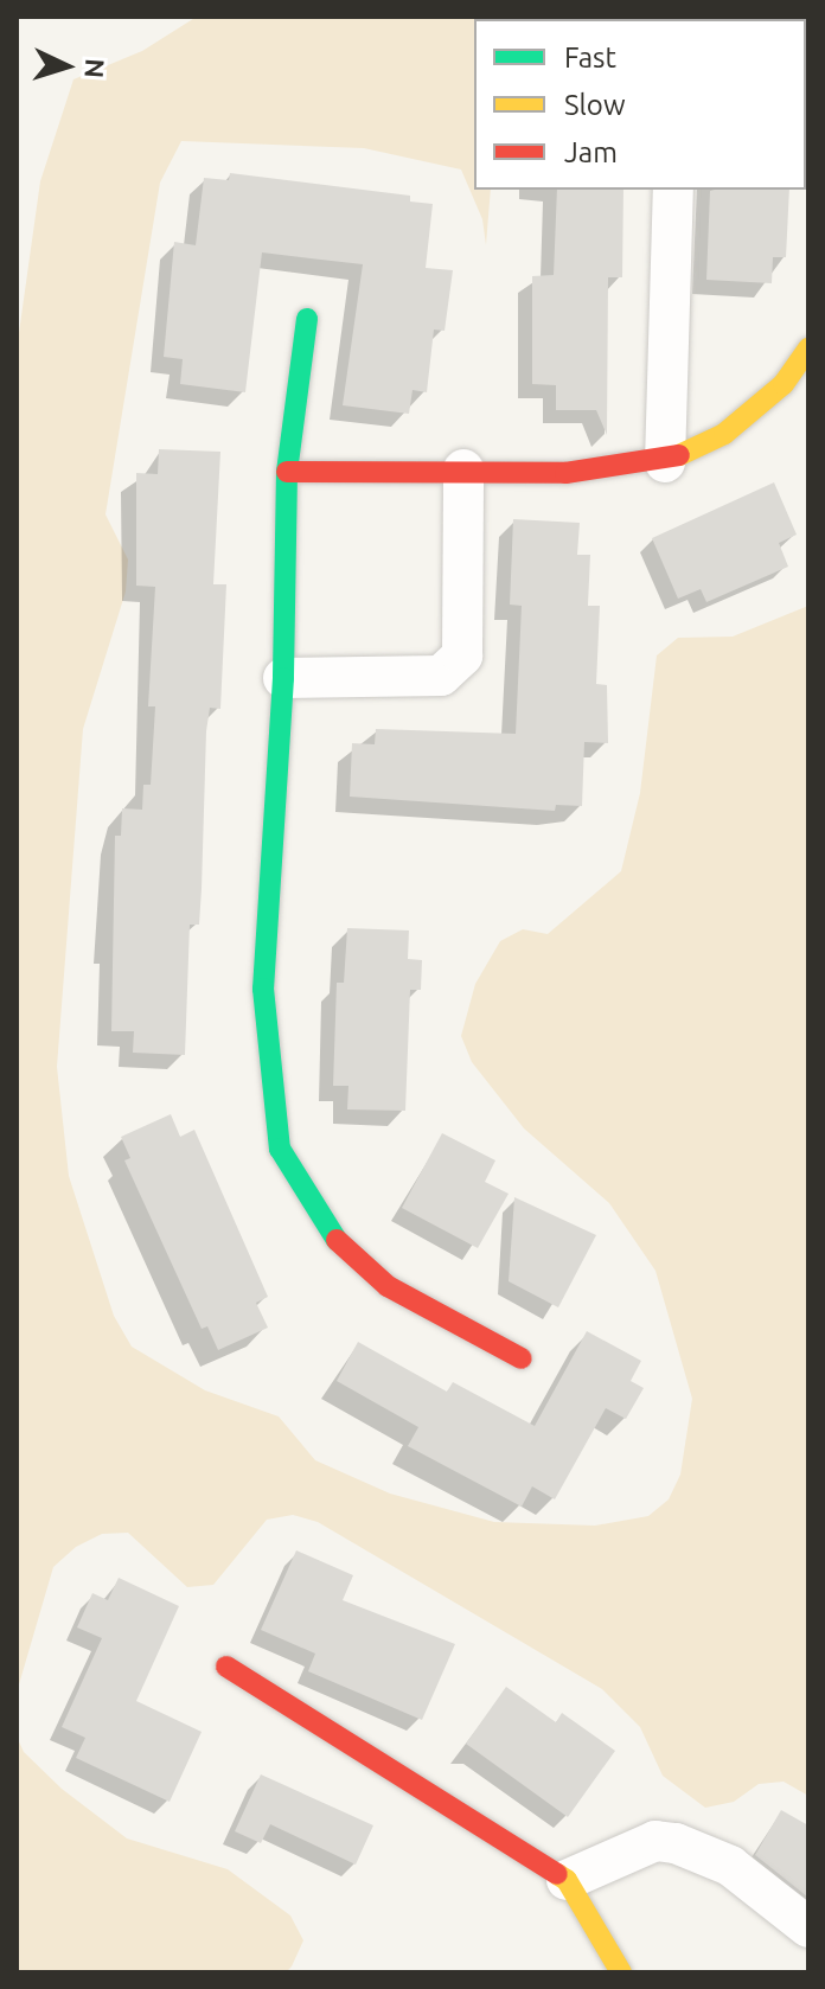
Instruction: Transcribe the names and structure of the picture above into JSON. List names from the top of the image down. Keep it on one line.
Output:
{"legend":["Fast","Slow","Jam"],"north":"right"}
